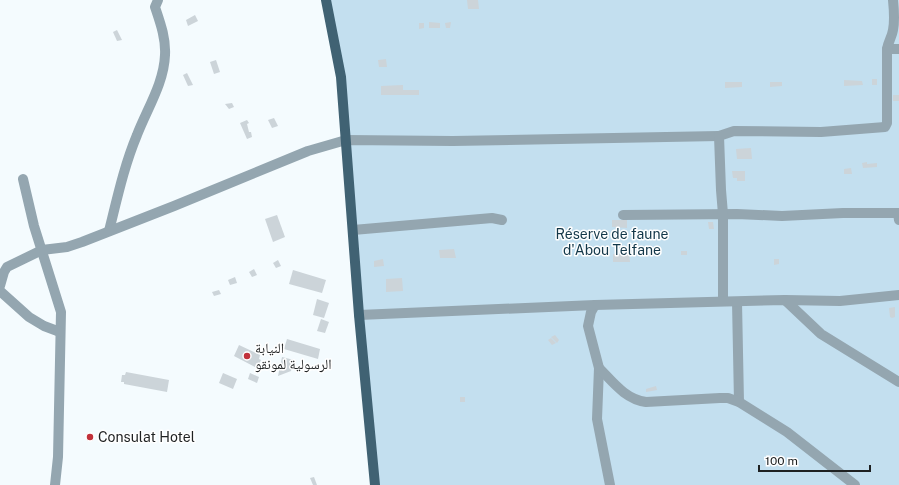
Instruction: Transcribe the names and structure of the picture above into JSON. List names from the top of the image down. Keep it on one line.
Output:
{"parks":["Réserve de faune d'Abou Telfane"],"places":["النيابة الرسولية لمونقو","Consulat Hotel"],"scale_bar":"100 m"}
